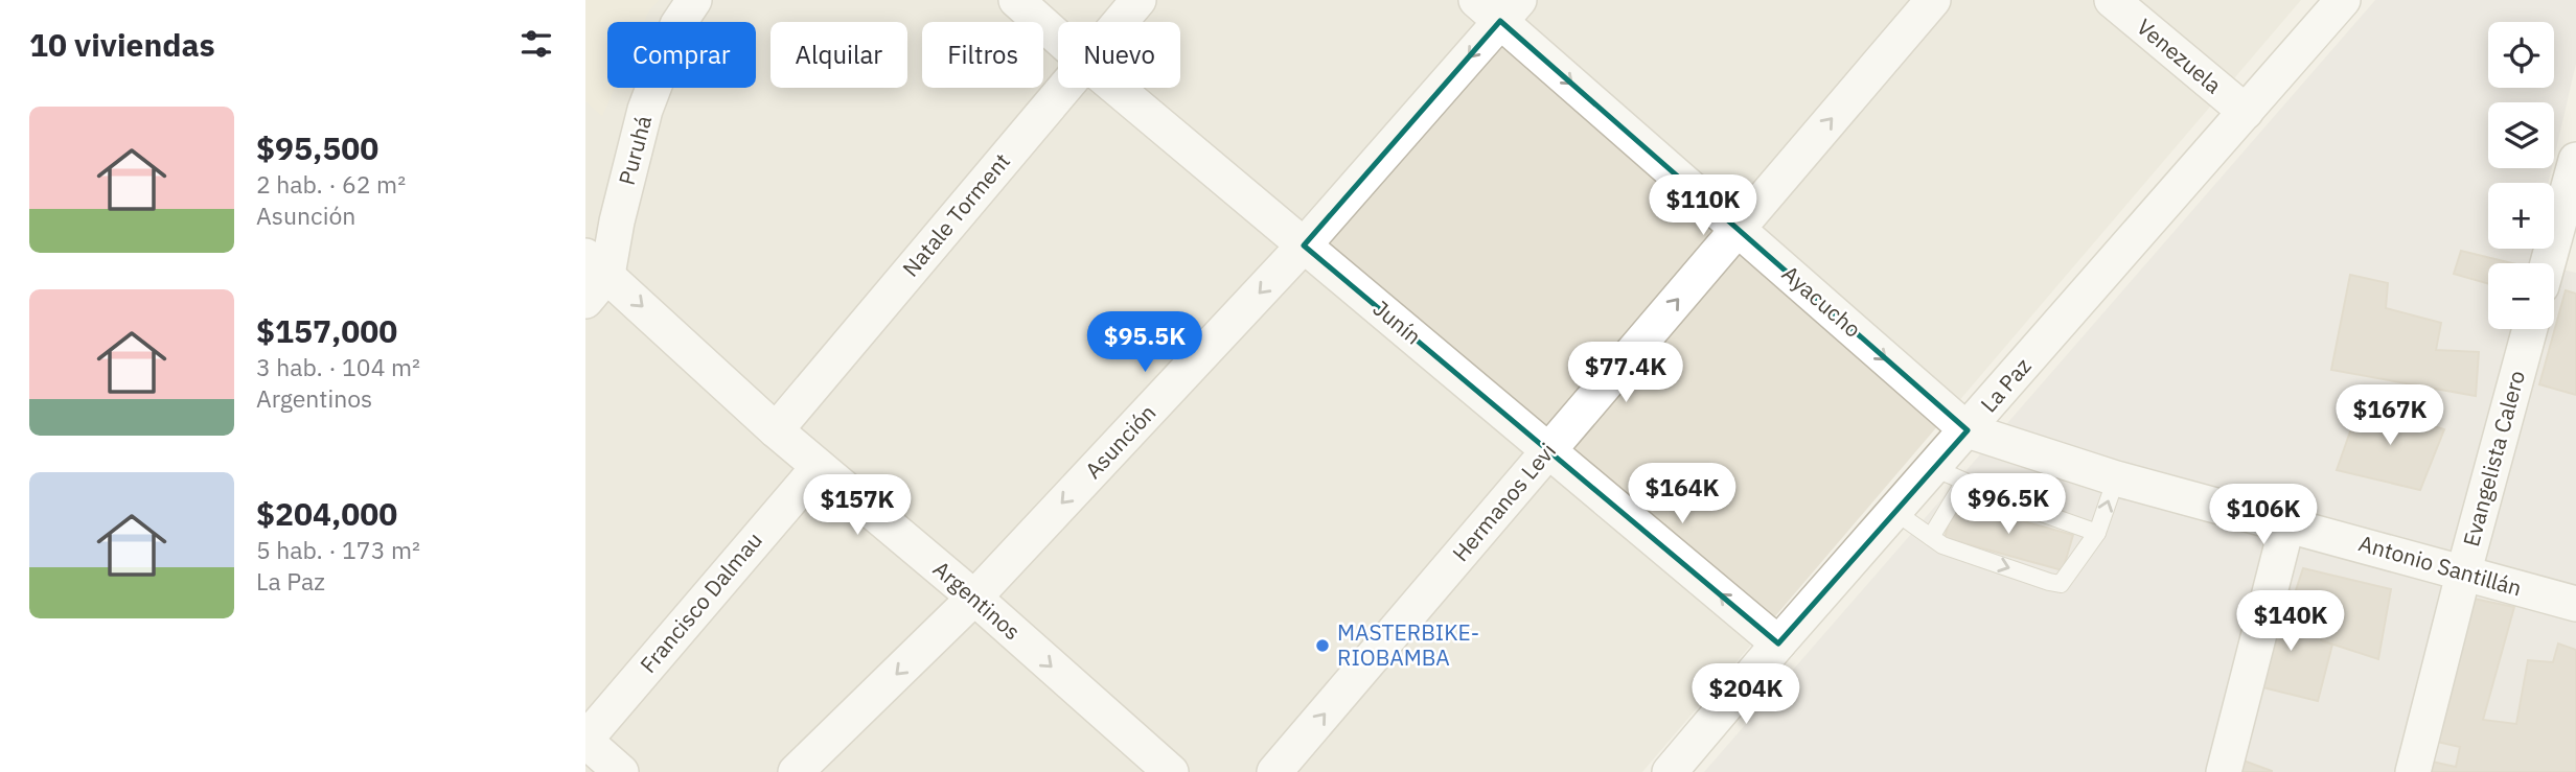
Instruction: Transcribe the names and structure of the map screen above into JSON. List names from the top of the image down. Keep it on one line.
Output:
{"streets":{"street":["Venezuela","Puruhá","Natale Torment","Ayacucho","Junín","La Paz","Asunción","Evangelista Calero","Hermanos Levi","Antonio Santillán","Argentinos","Francisco Dalmau"]},"crossings":[["Venezuela","La Paz"],["Puruhá","Argentinos"],["Natale Torment","Argentinos"],["Ayacucho","La Paz"],["Ayacucho","Asunción"],["Ayacucho","Hermanos Levi"],["Ayacucho","Antonio Santillán"],["Junín","La Paz"],["Junín","Asunción"],["Junín","Hermanos Levi"],["La Paz","Antonio Santillán"],["Asunción","Argentinos"],["Evangelista Calero","Antonio Santillán"],["Argentinos","Francisco Dalmau"]],"one_way":["Ayacucho","Asunción","Hermanos Levi","Argentinos"],"places":["MASTERBIKE- RIOBAMBA"],"page":{"heading":"10 viviendas","map_buttons":["+","−"],"chip":["Comprar","Alquilar","Filtros","Nuevo"],"list":[{"name":"$95,500","note":"2 hab. · 62 m² · Asunción"},{"name":"$157,000","note":"3 hab. · 104 m² · Argentinos"},{"name":"$204,000","note":"5 hab. · 173 m² · La Paz"}],"price":["$110K","$95.5K","$77.4K","$167K","$164K","$96.5K","$157K","$106K","$140K","$204K"]}}
